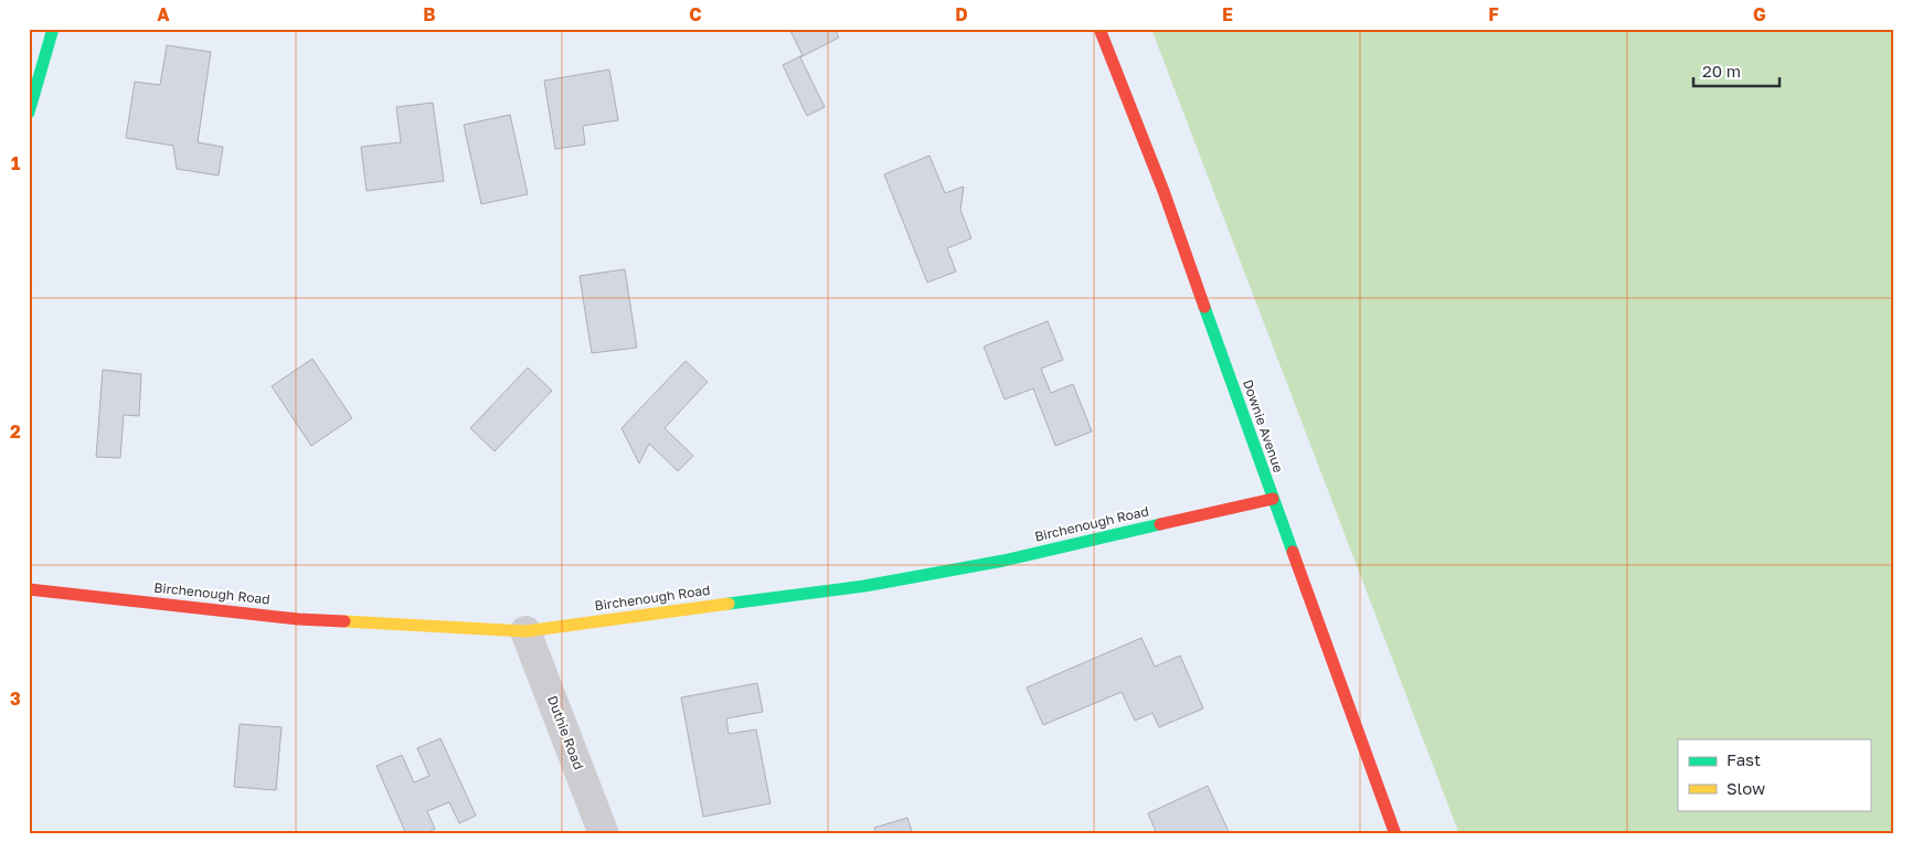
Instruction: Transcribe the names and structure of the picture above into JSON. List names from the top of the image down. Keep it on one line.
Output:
{"streets":{"street":["Downie Avenue","Birchenough Road","Duthie Road"]},"crossings":[["Downie Avenue","Birchenough Road"],["Birchenough Road","Duthie Road"]],"legend":["Fast","Slow"],"scale_bar":"20 m","grid":{"columns":["A","B","C","D","E","F","G"],"rows":["1","2","3"]}}
